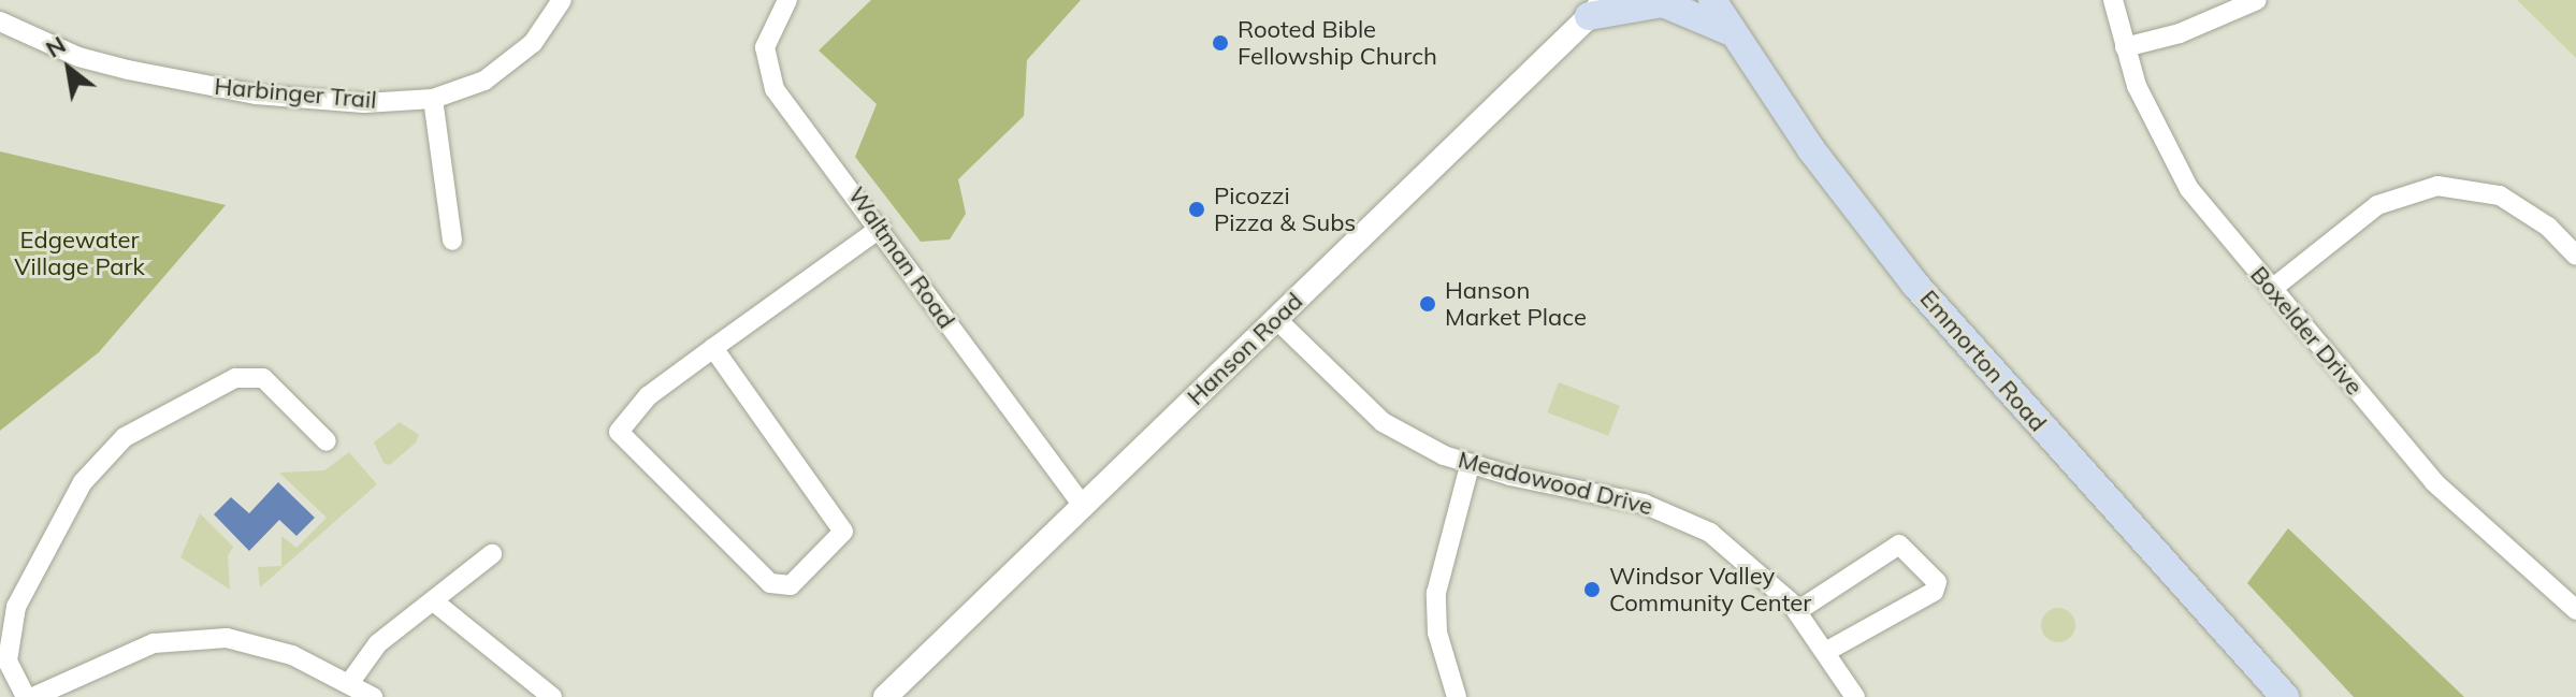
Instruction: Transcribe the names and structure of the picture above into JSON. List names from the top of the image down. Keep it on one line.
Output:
{"streets":{"main road":["Emmorton Road"],"street":["Harbinger Trail","Waltman Road","Boxelder Drive","Hanson Road","Meadowood Drive"]},"crossings":[["Waltman Road","Hanson Road"],["Hanson Road","Meadowood Drive"]],"parks":["Edgewater Village Park"],"places":["Rooted Bible Fellowship Church","Picozzi Pizza & Subs","Hanson Market Place","Windsor Valley Community Center"],"north":"top left"}
